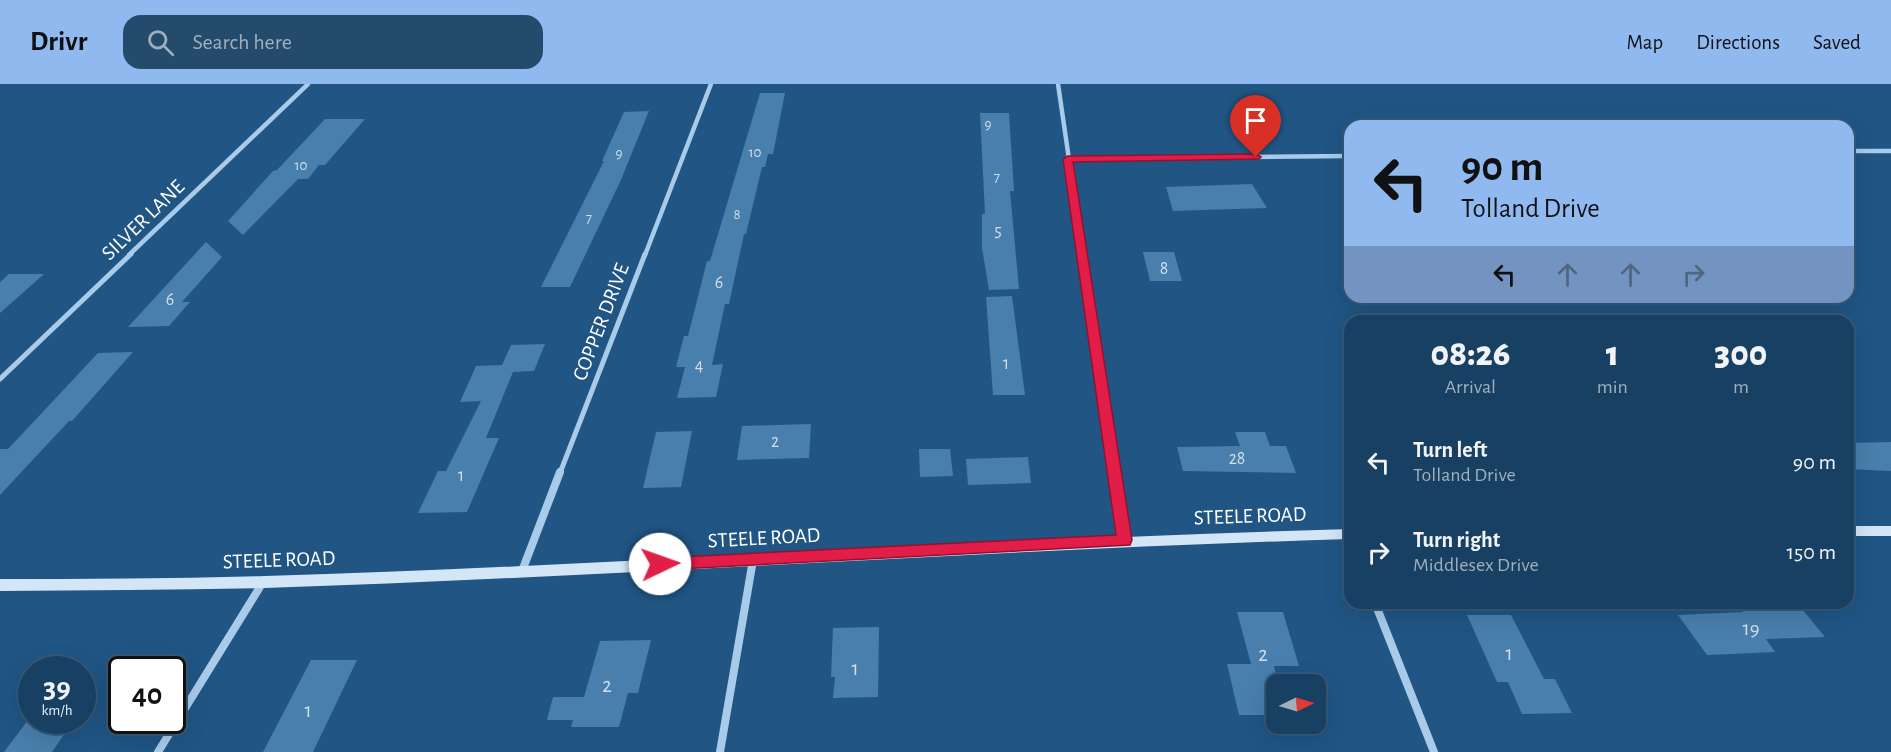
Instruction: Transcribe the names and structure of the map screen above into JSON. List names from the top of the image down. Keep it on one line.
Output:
{"streets":{"street":["SILVER LANE","COPPER DRIVE","STEELE ROAD"]},"crossings":[["COPPER DRIVE","STEELE ROAD"]],"house_numbers":["9","10","9","10","7","8","7","5","8","6","6","1","4","2","28","1","19","1","2","1","2","1"],"north":"right","page":{"header":"Drivr","search":"Search here","nav":["Map","Directions","Saved"],"turn":["90 m","Tolland Drive"],"eta":["08:26","Arrival","1","min","300","m"],"list":[{"name":"Turn left","note":"Tolland Drive","value":"90 m"},{"name":"Turn right","note":"Middlesex Drive","value":"150 m"}],"speed":"39 km/h","limit":"40"}}
